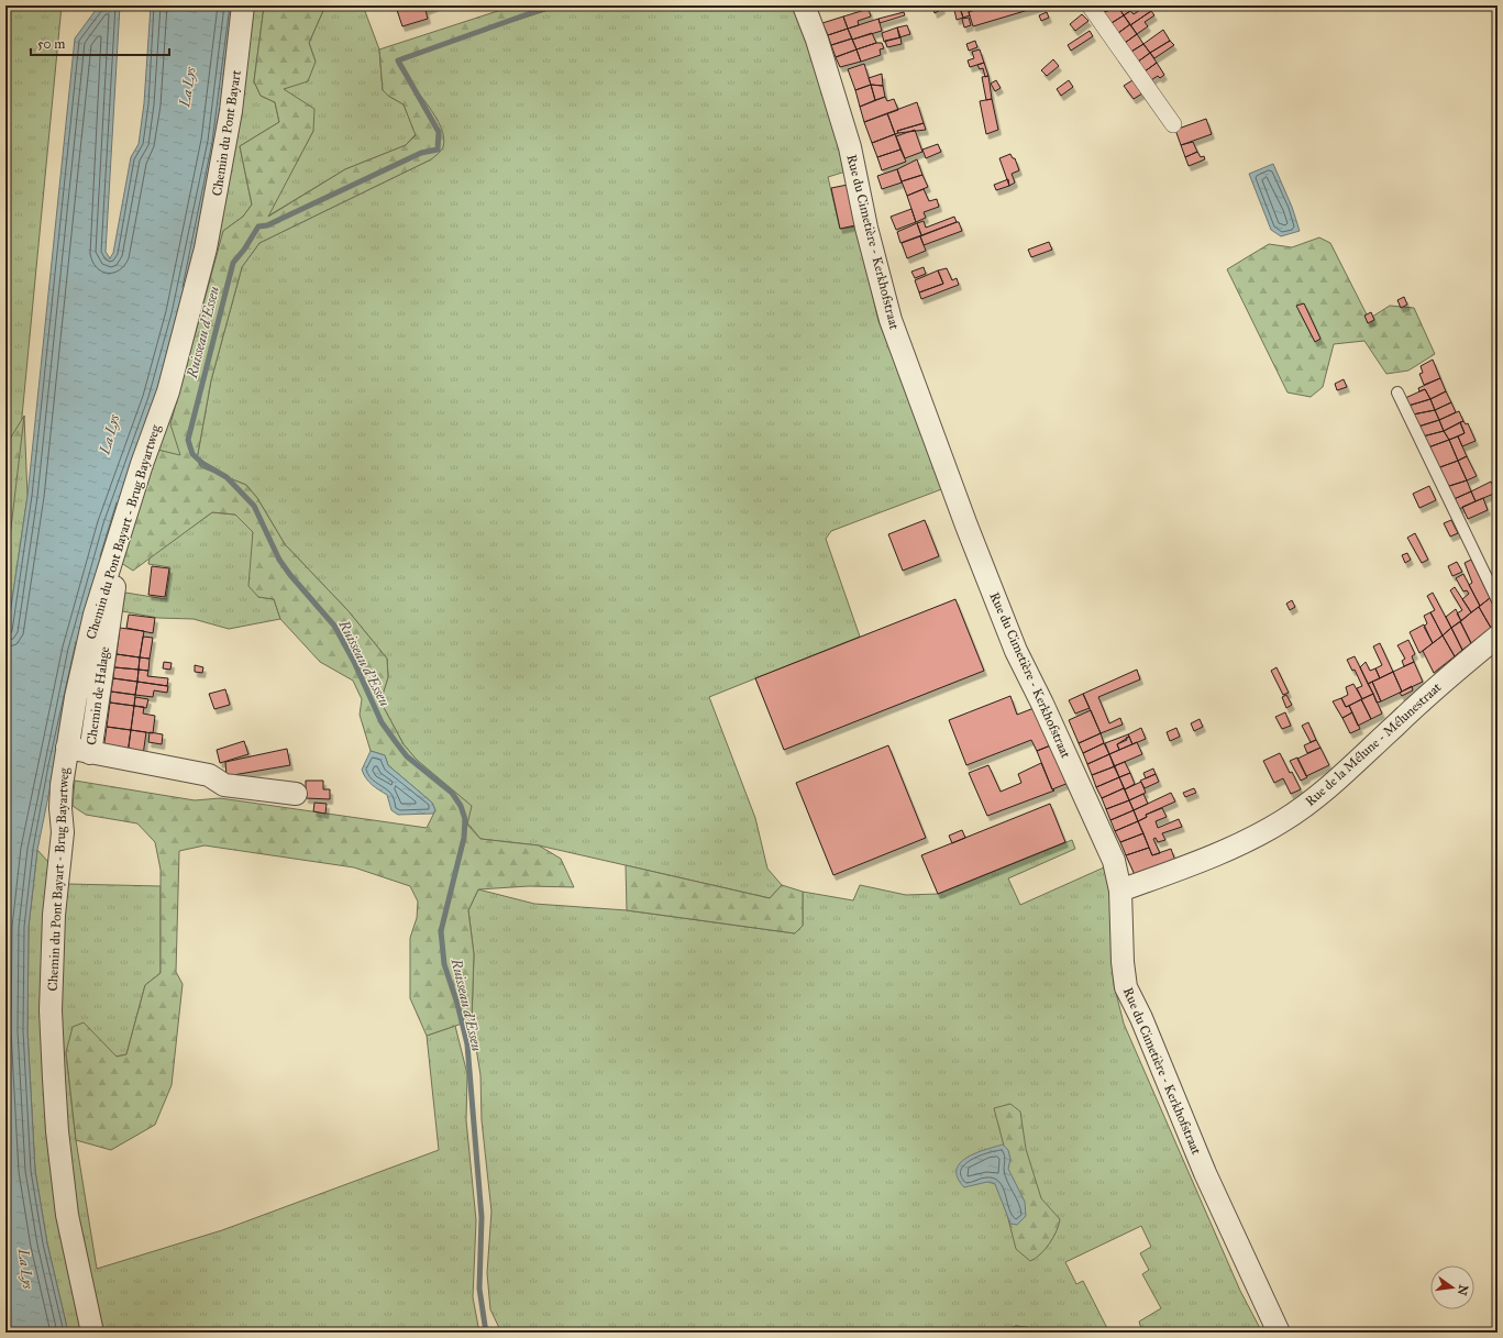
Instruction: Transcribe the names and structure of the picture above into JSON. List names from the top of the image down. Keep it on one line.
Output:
{"streets":{"street":["Chemin du Pont Bayart","Rue du Cimetière - Kerkhofstraat","Chemin du Pont Bayart - Brug Bayartweg","Chemin de Halage","Rue de la Mélune - Mélunestraat"]},"crossings":[["Chemin du Pont Bayart","Chemin du Pont Bayart - Brug Bayartweg"],["Rue du Cimetière - Kerkhofstraat","Rue de la Mélune - Mélunestraat"],["Chemin du Pont Bayart - Brug Bayartweg","Chemin de Halage"]],"water":["La Lys","Ruisseau d'Esseu"],"scale_bar":"50 m","north":"right"}
